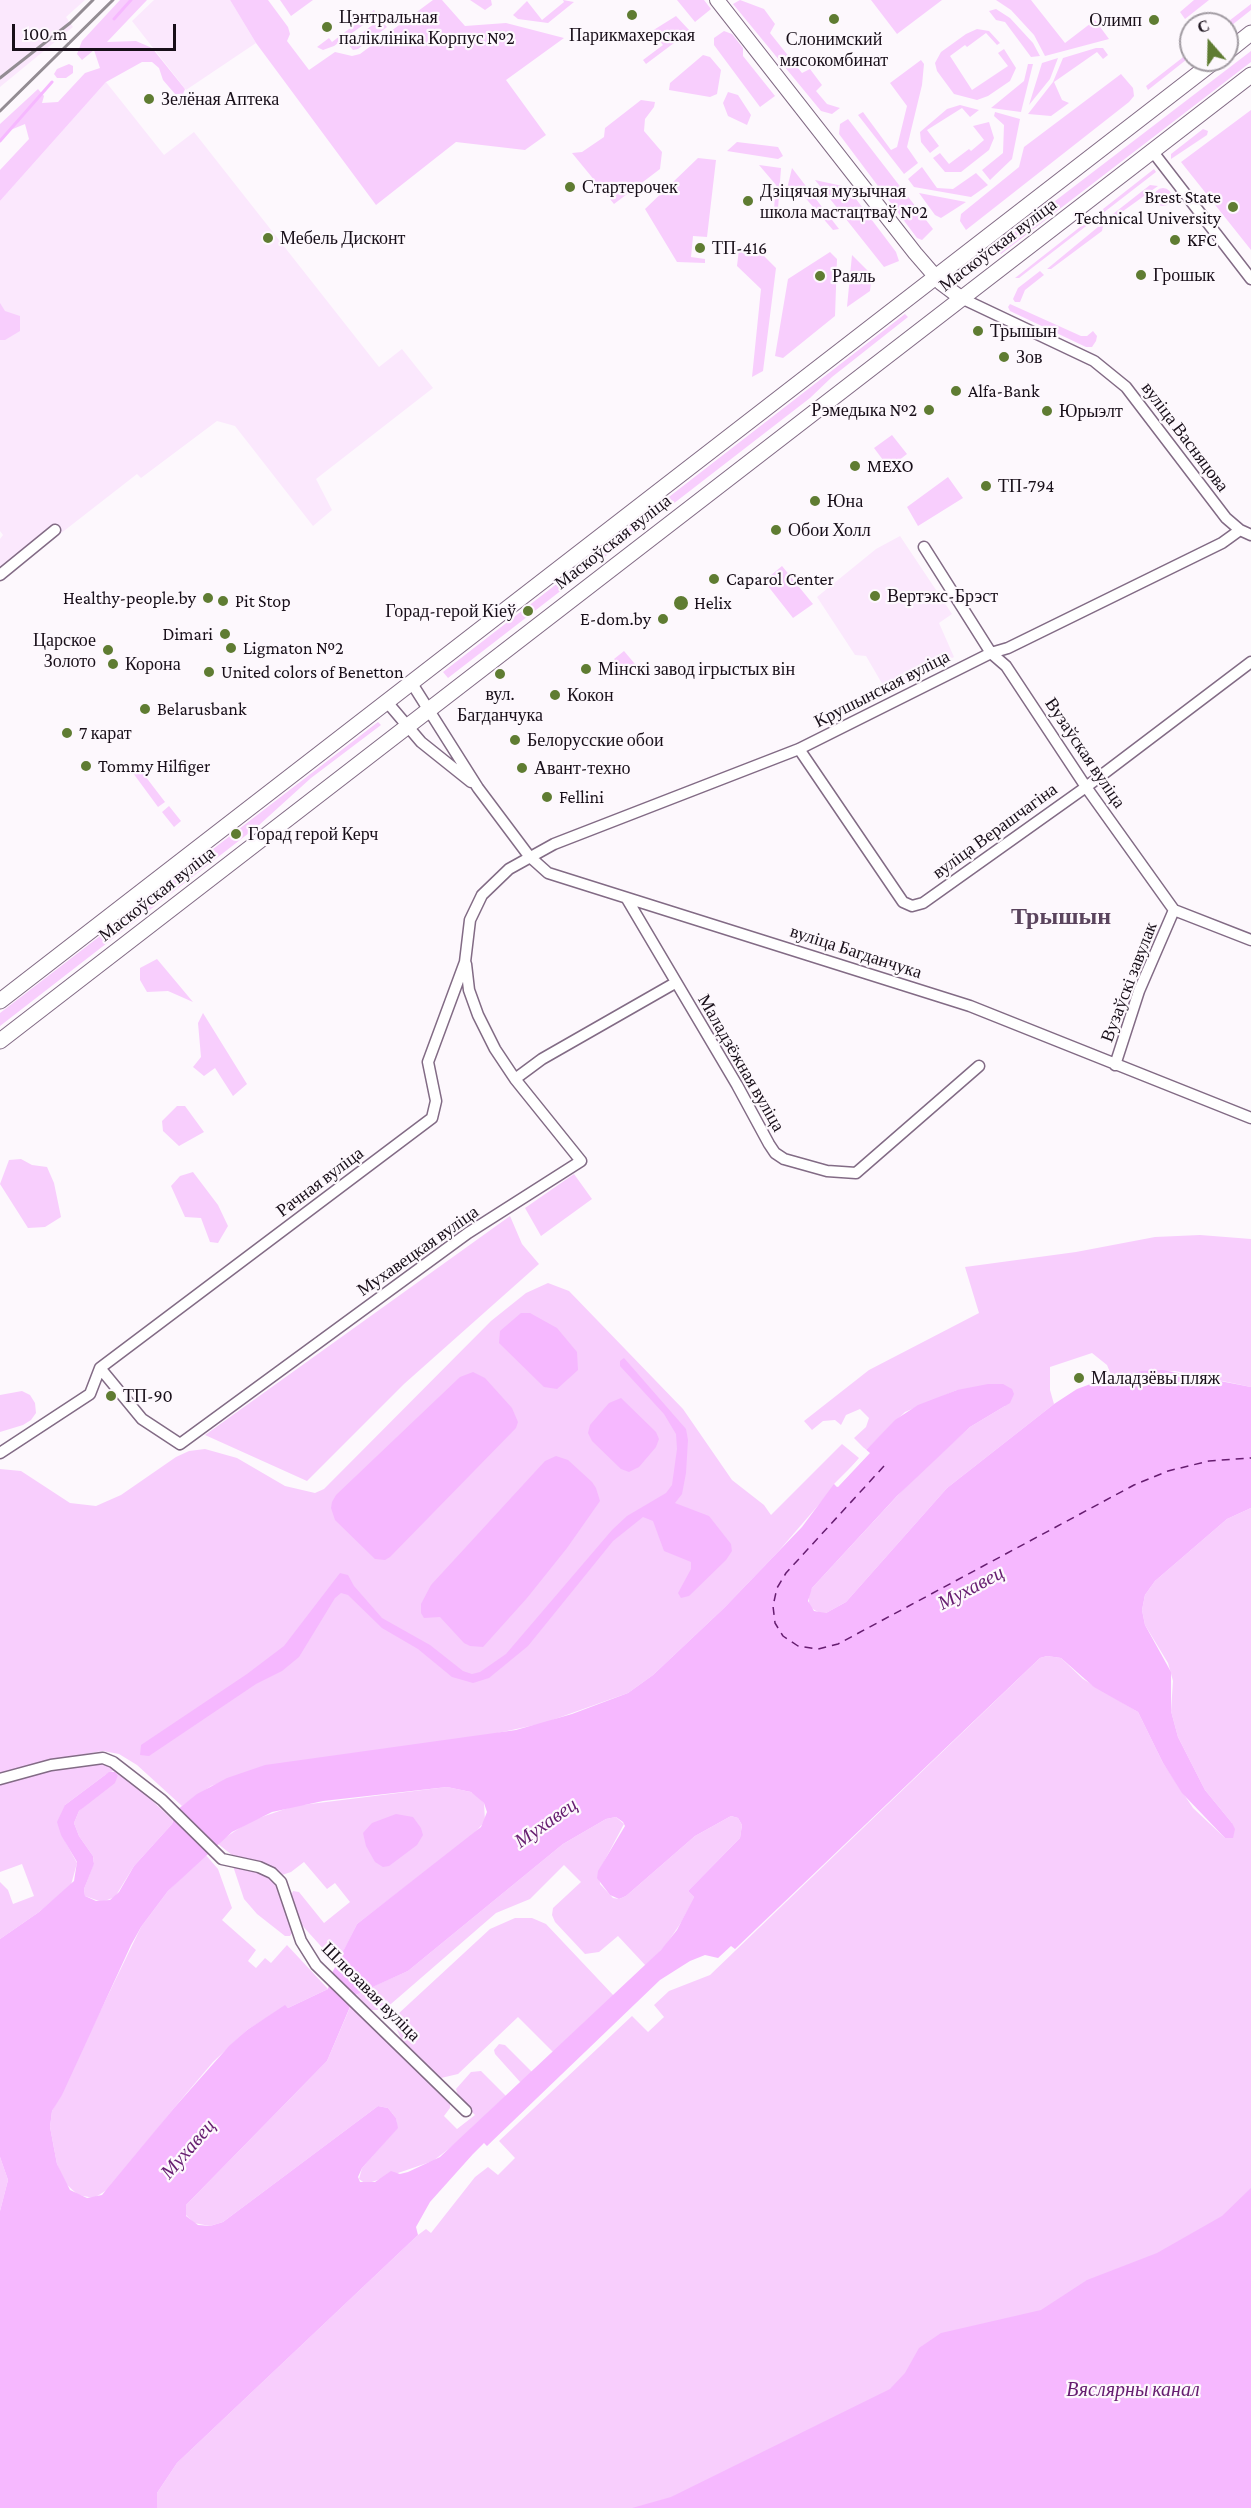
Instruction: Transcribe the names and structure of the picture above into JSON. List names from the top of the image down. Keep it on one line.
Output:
{"streets":{"main road":["Маскоўская вуліца"],"street":["вуліца Васняцова","Крушынская вуліца","Вузаўская вуліца","вуліца Верашчагіна","вуліца Багданчука","Вузаўскі завулак","Маладзёжная вуліца","Рачная вуліца","Мухавецкая вуліца","Шлюзавая вуліца"]},"crossings":[["Маскоўская вуліца","вуліца Васняцова"],["Маскоўская вуліца","вуліца Багданчука"],["вуліца Васняцова","Крушынская вуліца"],["Крушынская вуліца","Вузаўская вуліца"],["Крушынская вуліца","вуліца Верашчагіна"],["Крушынская вуліца","вуліца Багданчука"],["Крушынская вуліца","Рачная вуліца"],["Вузаўская вуліца","вуліца Верашчагіна"],["Вузаўская вуліца","Вузаўскі завулак"],["вуліца Багданчука","Вузаўскі завулак"],["вуліца Багданчука","Маладзёжная вуліца"],["вуліца Багданчука","Рачная вуліца"],["Рачная вуліца","Мухавецкая вуліца"]],"districts":["Трышын"],"water":["Мухавец","Вяслярны канал"],"places":["Парикмахерская","Слонимский мясокомбинат","Олимп","Цэнтральная паліклініка Корпус №2","Зелёная Аптека","Стартерочек","Дзіцячая музычная школа мастацтваў №2","Brest State Technical University","Мебель Дисконт","KFC","ТП-416","Грошык","Раяль","Трышын","Зов","Alfa-Bank","Рэмедыка №2","Юрыэлт","MEXO","ТП-794","Юна","Обои Холл","Caparol Center","Вертэкс-Брэст","Healthy-people.by","Pit Stop","Helix","Горад-герой Кіеў","E-dom.by","Dimari","Ligmaton №2","Царское Золото","Корона","Мінскі завод ігрыстых він","United colors of Benetton","вул. Багданчука","Кокон","Belarusbank","7 карат","Белорусские обои","Tommy Hilfiger","Авант-техно","Fellini","Горад герой Керч","Маладзёвы пляж","ТП-90"],"scale_bar":"100 m","north":"top"}
